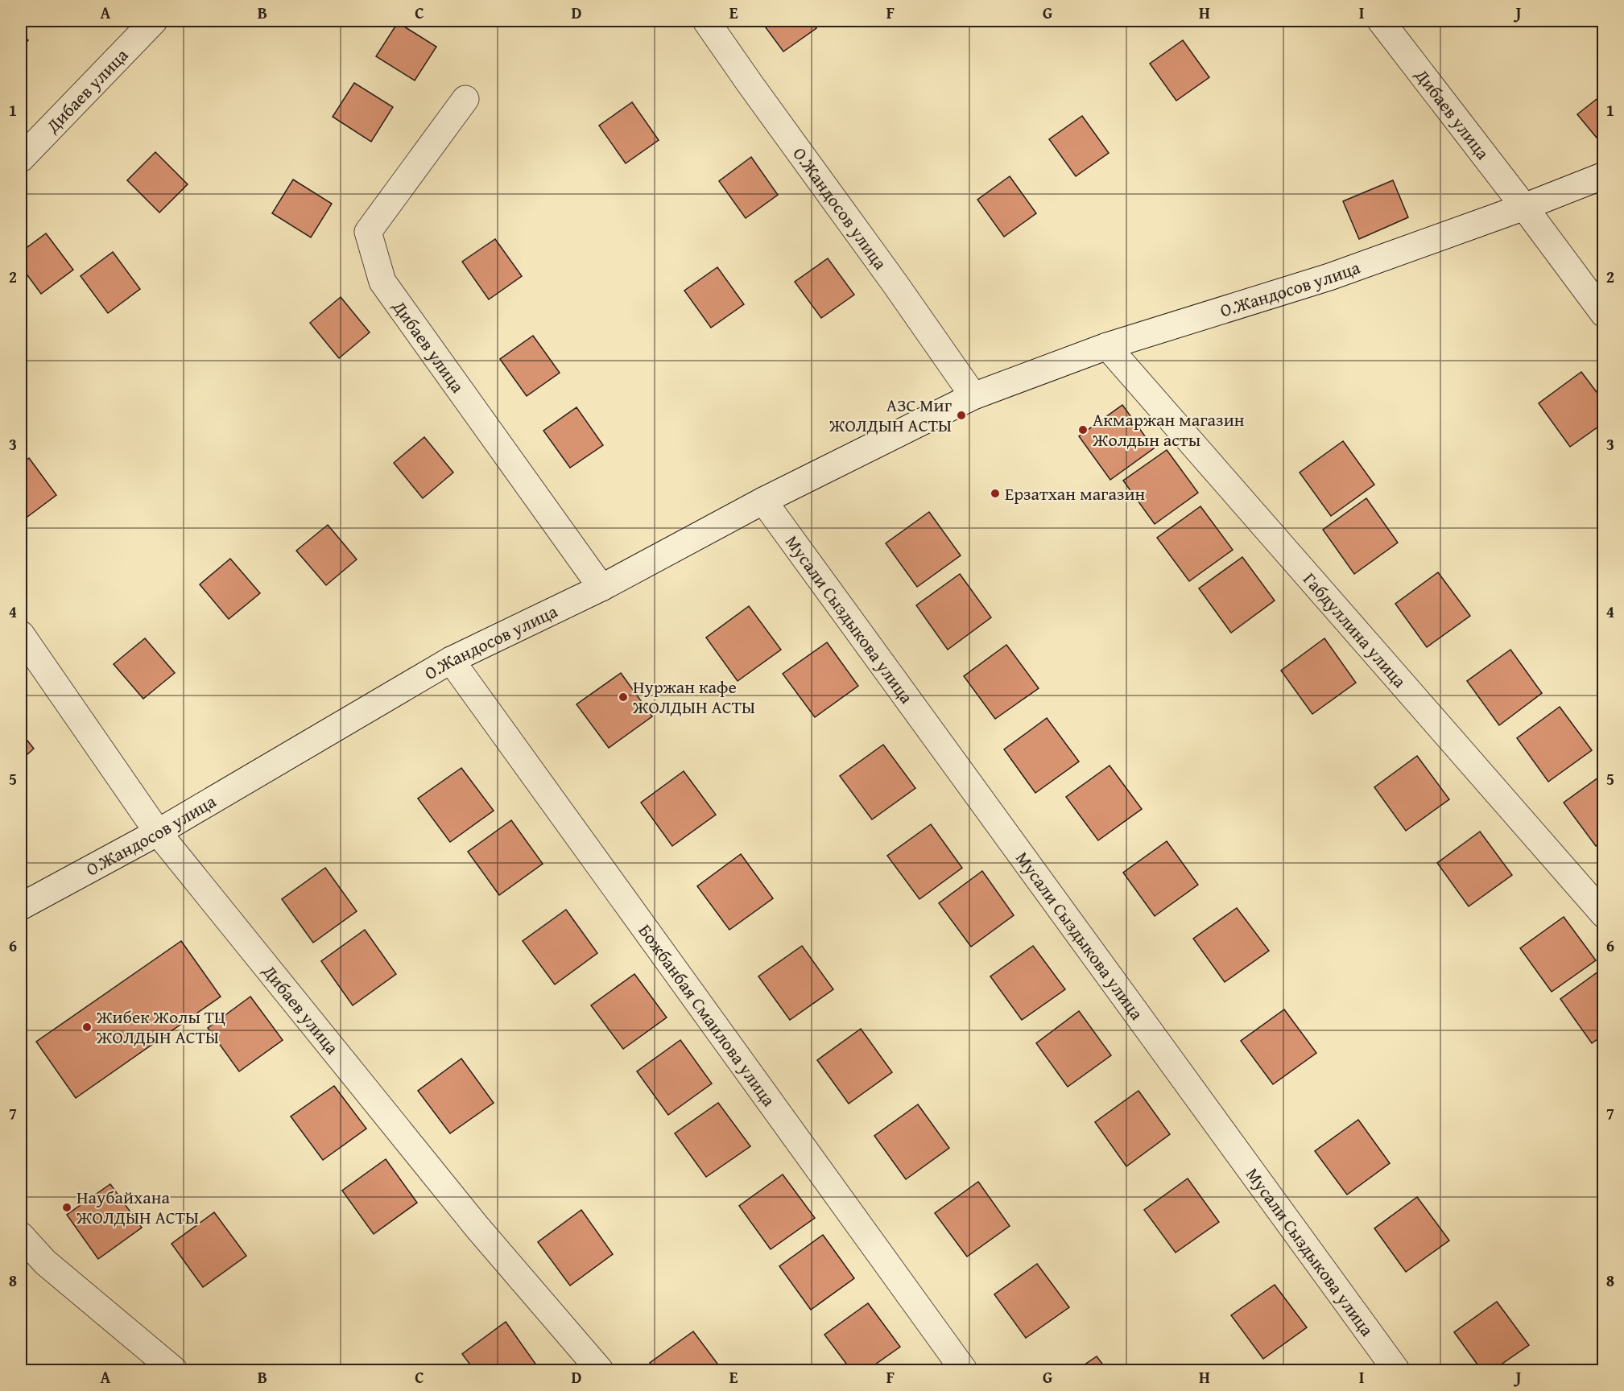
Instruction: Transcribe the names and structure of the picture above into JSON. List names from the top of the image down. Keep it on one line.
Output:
{"streets":{"street":["Дибаев улица","О.Жандосов улица","Мусали Сыздыкова улица","Габдуллина улица","Божбанбая Смаилова улица"]},"crossings":[["Дибаев улица","О.Жандосов улица"],["О.Жандосов улица","Мусали Сыздыкова улица"],["О.Жандосов улица","Габдуллина улица"],["О.Жандосов улица","Божбанбая Смаилова улица"]],"places":["АЗС Миг ЖОЛДЫН АСТЫ","Акмаржан магазин Жолдын асты","Ерзатхан магазин","Нуржан кафе ЖОЛДЫН АСТЫ","Жибек Жолы ТЦ ЖОЛДЫН АСТЫ","Наубайхана ЖОЛДЫН АСТЫ"],"grid":{"columns":["A","B","C","D","E","F","G","H","I","J"],"rows":["1","2","3","4","5","6","7","8"]}}
